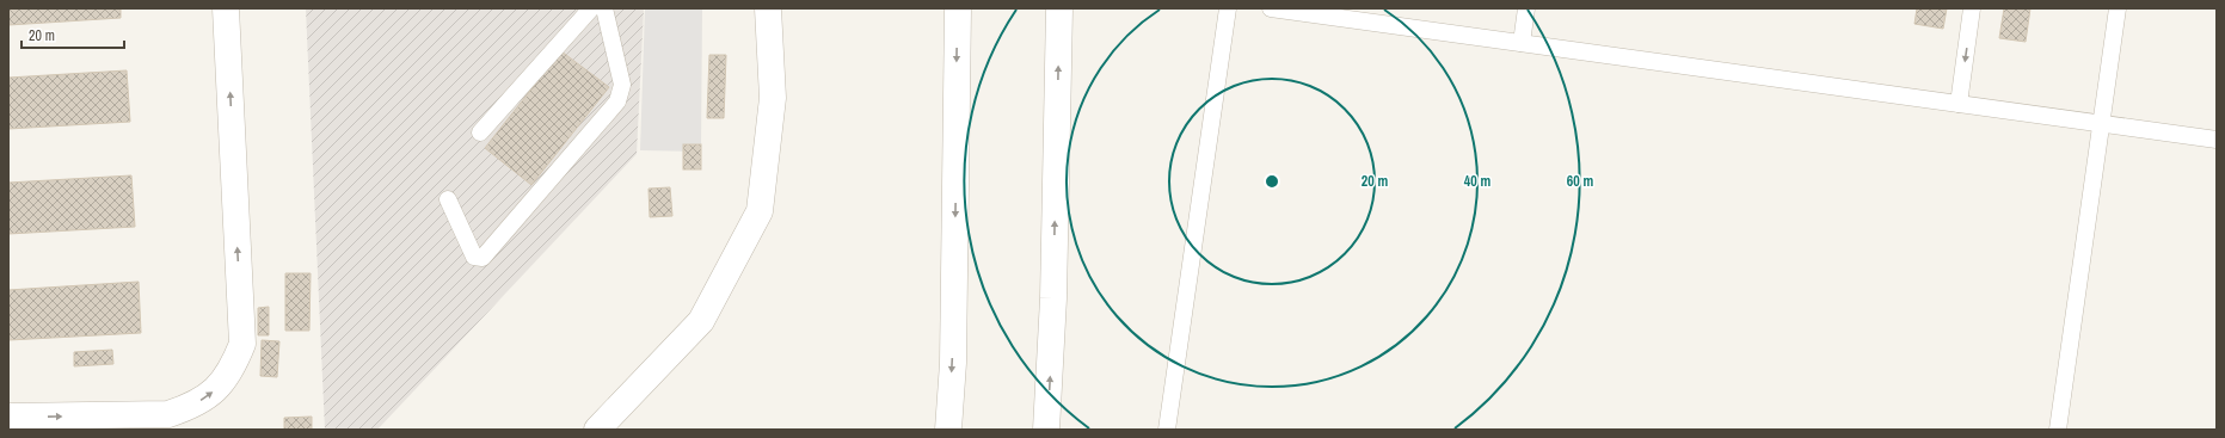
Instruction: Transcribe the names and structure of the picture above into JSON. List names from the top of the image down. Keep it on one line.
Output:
{"scale_bar":"20 m","rings":["20 m","40 m","60 m"]}
